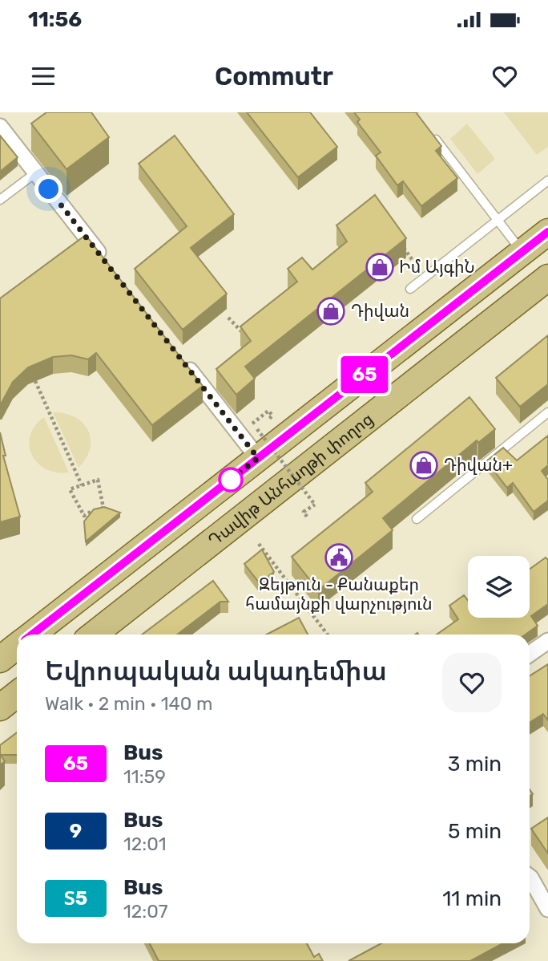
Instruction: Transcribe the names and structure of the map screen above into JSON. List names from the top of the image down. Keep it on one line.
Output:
{"streets":{"main road":["Դավիթ Անհաղթի փողոց"]},"places":{"shop":["Իմ ԱյգիՆ","Դիվան","Դիվան+"],"public building":["Զեյթուն - Քանաքեր համայնքի վարչություն"]},"lines":["bus line 65"],"page":{"status":"11:56","header":"Commutr","on_map":"65","heading":["Եվրոպական ակադեմիա","Walk · 2 min · 140 m"],"list":[{"mark":"65","name":"Bus","note":"11:59","value":"3 min"},{"mark":"9","name":"Bus","note":"12:01","value":"5 min"},{"mark":"Տ5","name":"Bus","note":"12:07","value":"11 min"}]}}
